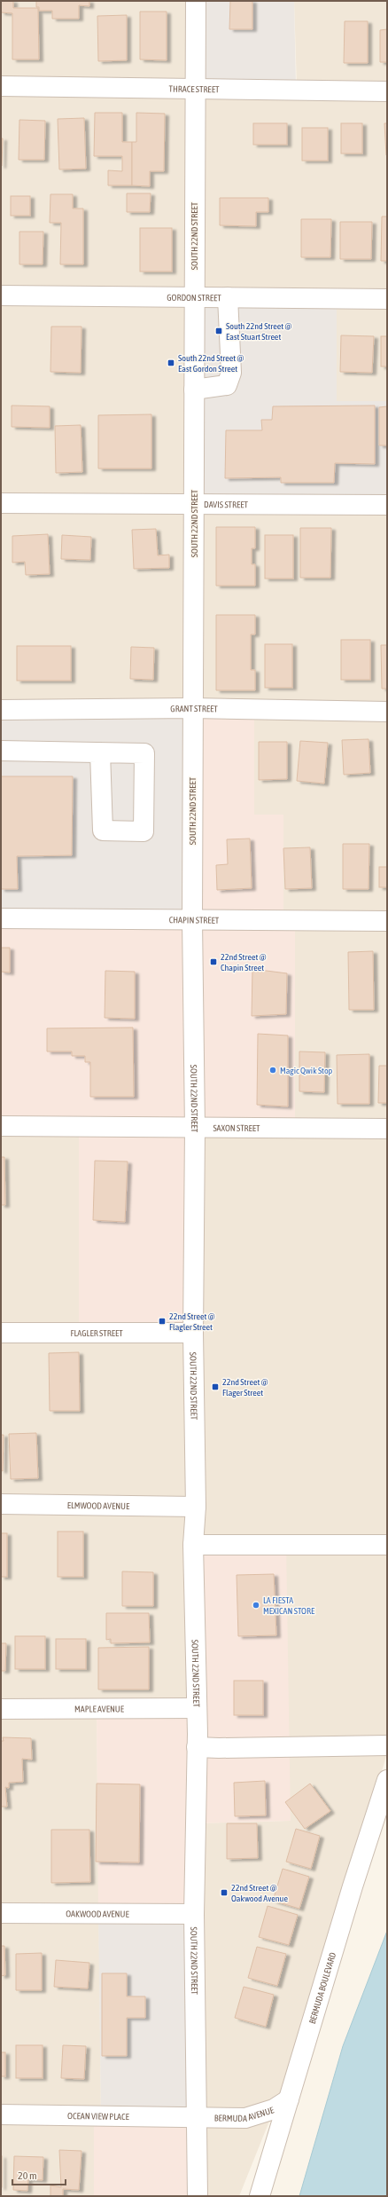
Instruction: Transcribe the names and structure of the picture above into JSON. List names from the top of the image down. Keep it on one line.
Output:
{"streets":{"street":["THRACE STREET","SOUTH 22ND STREET","GORDON STREET","DAVIS STREET","GRANT STREET","CHAPIN STREET","SAXON STREET","FLAGLER STREET","ELMWOOD AVENUE","MAPLE AVENUE","OAKWOOD AVENUE","BERMUDA BOULEVARD","BERMUDA AVENUE","OCEAN VIEW PLACE"]},"crossings":[["THRACE STREET","SOUTH 22ND STREET"],["SOUTH 22ND STREET","GORDON STREET"],["SOUTH 22ND STREET","DAVIS STREET"],["SOUTH 22ND STREET","GRANT STREET"],["SOUTH 22ND STREET","CHAPIN STREET"],["SOUTH 22ND STREET","SAXON STREET"],["SOUTH 22ND STREET","FLAGLER STREET"],["SOUTH 22ND STREET","ELMWOOD AVENUE"],["SOUTH 22ND STREET","MAPLE AVENUE"],["SOUTH 22ND STREET","OAKWOOD AVENUE"],["SOUTH 22ND STREET","BERMUDA AVENUE"],["SOUTH 22ND STREET","OCEAN VIEW PLACE"],["BERMUDA BOULEVARD","BERMUDA AVENUE"],["BERMUDA AVENUE","OCEAN VIEW PLACE"]],"places":{"transit":["South 22nd Street @ East Stuart Street","South 22nd Street @ East Gordon Street","22nd Street @ Chapin Street","22nd Street @ Flagler Street","22nd Street @ Flager Street","22nd Street @ Oakwood Avenue"],"other":["Magic Qwik Stop","LA FIESTA MEXICAN STORE"]},"scale_bar":"20 m"}
